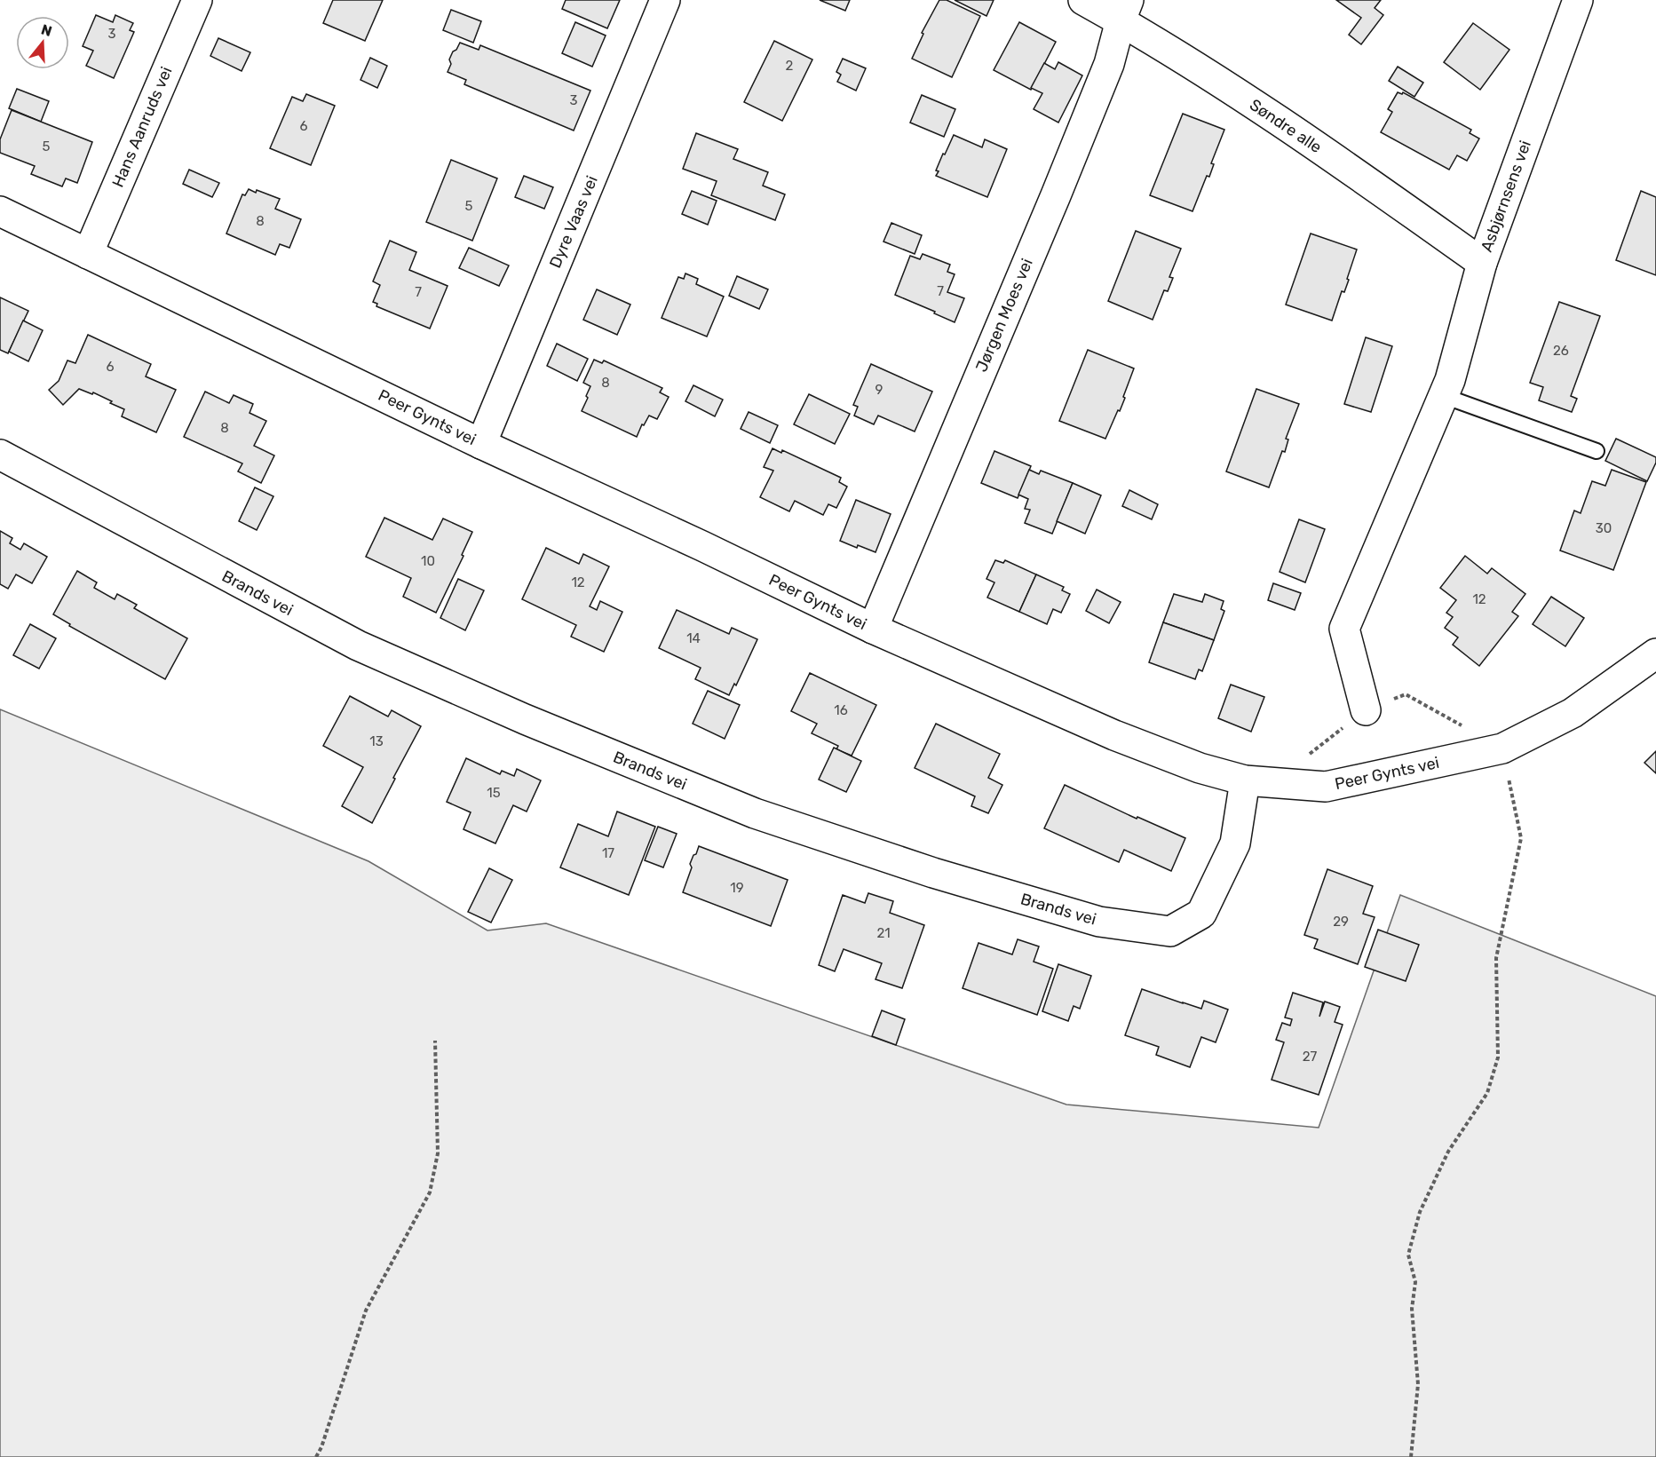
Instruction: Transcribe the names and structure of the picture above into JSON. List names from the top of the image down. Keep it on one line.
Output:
{"streets":{"street":["Søndre alle","Hans Aanruds vei","Asbjørnsens vei","Dyre Vaas vei","Jørgen Moes vei","Peer Gynts vei","Brands vei"]},"crossings":[["Søndre alle","Asbjørnsens vei"],["Søndre alle","Jørgen Moes vei"],["Hans Aanruds vei","Peer Gynts vei"],["Dyre Vaas vei","Peer Gynts vei"],["Jørgen Moes vei","Peer Gynts vei"],["Peer Gynts vei","Brands vei"]],"house_numbers":["3","2","3","6","5","5","8","7","7","26","6","8","9","8","30","10","12","12","14","16","13","15","17","19","29","21","27"],"north":"top"}
